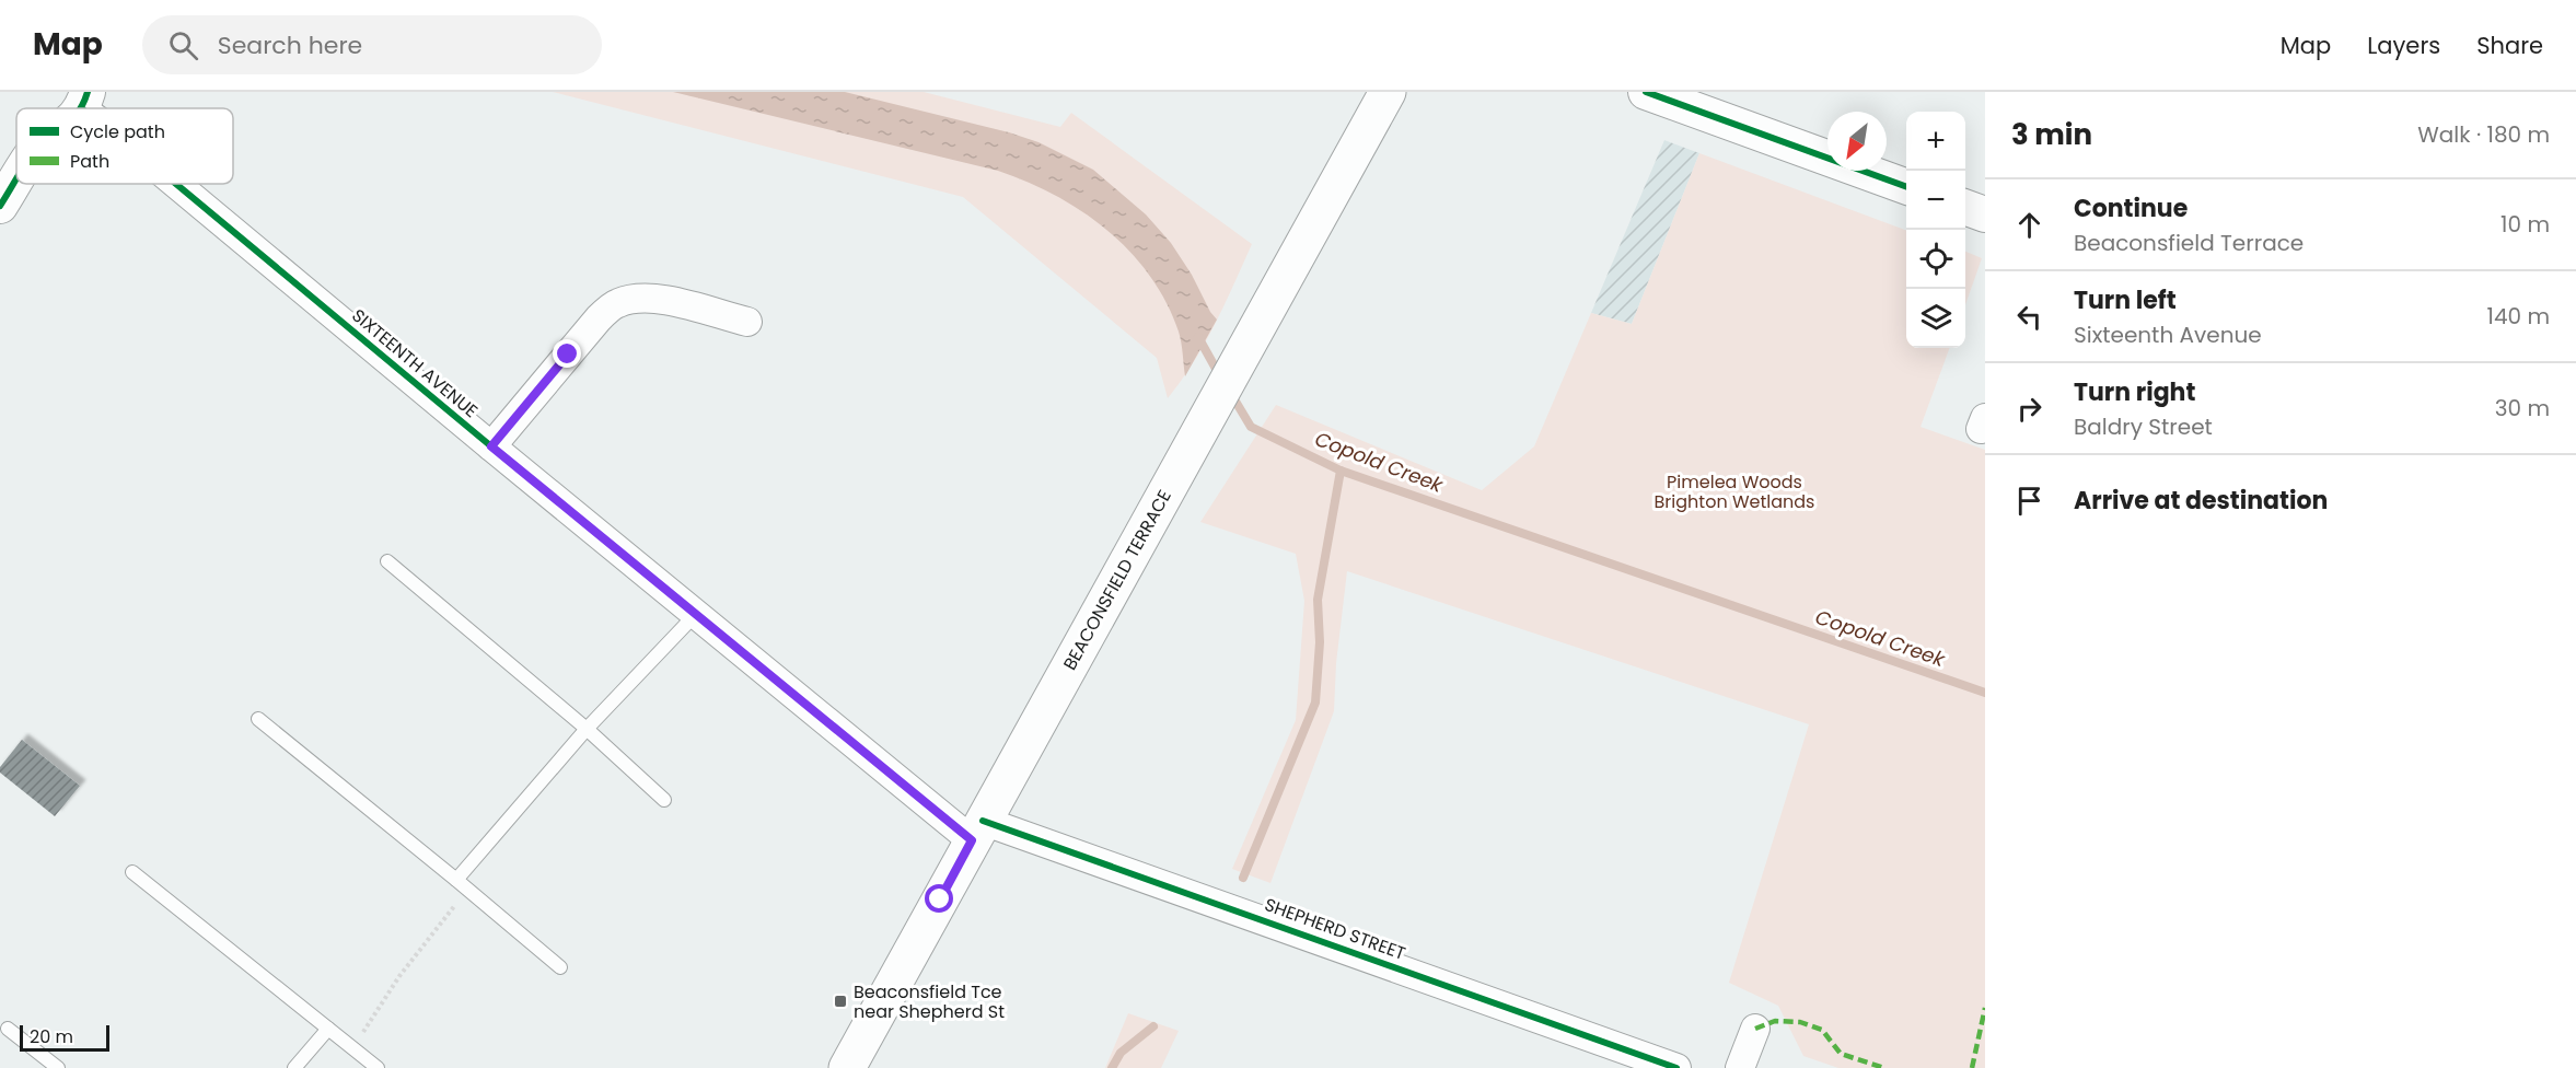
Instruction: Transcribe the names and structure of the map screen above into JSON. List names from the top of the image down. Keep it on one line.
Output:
{"streets":{"main road":["BEACONSFIELD TERRACE"],"street":["SIXTEENTH AVENUE","SHEPHERD STREET"]},"crossings":[["SIXTEENTH AVENUE","BEACONSFIELD TERRACE"],["SIXTEENTH AVENUE","SHEPHERD STREET"],["BEACONSFIELD TERRACE","SHEPHERD STREET"]],"water":["Copold Creek"],"parks":["Pimelea Woods Brighton Wetlands"],"places":{"transit":["Beaconsfield Tce near Shepherd St"]},"legend":["Cycle path","Path"],"scale_bar":"20 m","north":"bottom left","page":{"header":"Map","search":"Search here","nav":["Map","Layers","Share"],"heading":["3 min","Walk · 180 m"],"map_buttons":["+","−"],"list":[["Continue","Beaconsfield Terrace","10 m"],["Turn left","Sixteenth Avenue","140 m"],["Turn right","Baldry Street","30 m"],"Arrive at destination"],"scale":"20 m"}}
